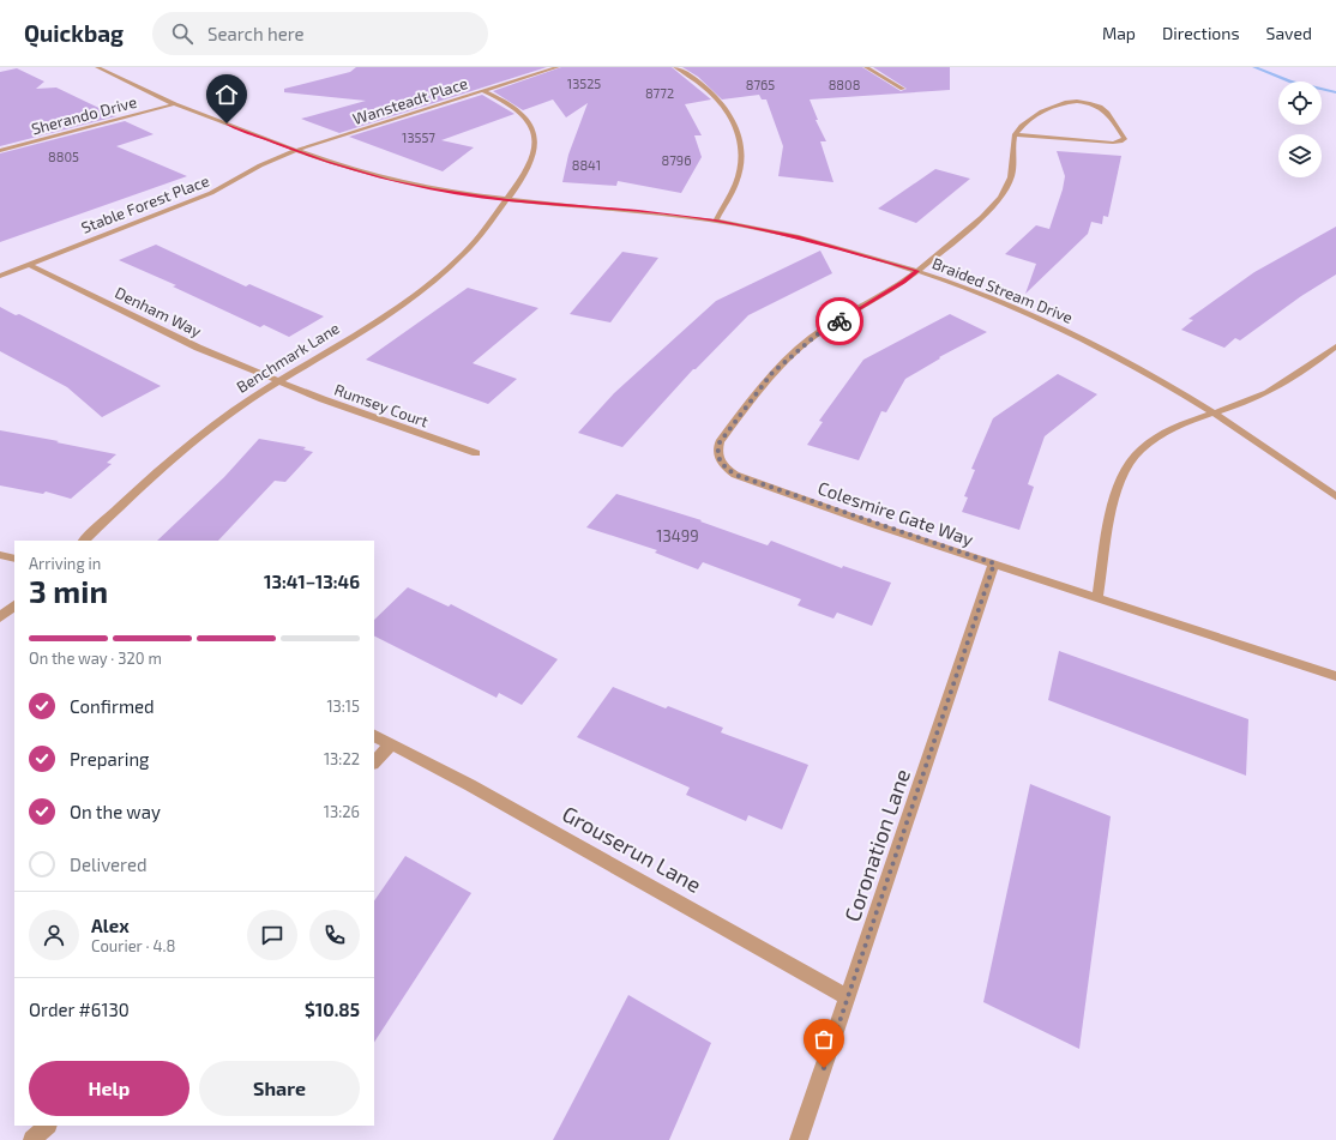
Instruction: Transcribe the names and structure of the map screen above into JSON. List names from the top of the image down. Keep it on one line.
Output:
{"streets":{"street":["Wansteadt Place","Sherando Drive","Stable Forest Place","Braided Stream Drive","Denham Way","Benchmark Lane","Rumsey Court","Colesmire Gate Way","Coronation Lane","Grouserun Lane"]},"crossings":[["Wansteadt Place","Stable Forest Place"],["Wansteadt Place","Braided Stream Drive"],["Wansteadt Place","Benchmark Lane"],["Sherando Drive","Braided Stream Drive"],["Stable Forest Place","Braided Stream Drive"],["Stable Forest Place","Denham Way"],["Braided Stream Drive","Benchmark Lane"],["Braided Stream Drive","Colesmire Gate Way"],["Denham Way","Benchmark Lane"],["Denham Way","Rumsey Court"],["Benchmark Lane","Rumsey Court"],["Colesmire Gate Way","Coronation Lane"],["Coronation Lane","Grouserun Lane"]],"house_numbers":["13525","8765","8808","8772","13557","8805","8796","8841","13499"],"page":{"header":"Quickbag","search":"Search here","nav":["Map","Directions","Saved"],"heading":["3 min","Arriving in","13:41–13:46"],"panel":["Alex","Courier · 4.8","Order #6130","$10.85"],"bar":"On the way · 320 m","list":[["Confirmed","13:15"],["Preparing","13:22"],["On the way","13:26"],"Delivered"],"buttons":["Help","Share"]}}
